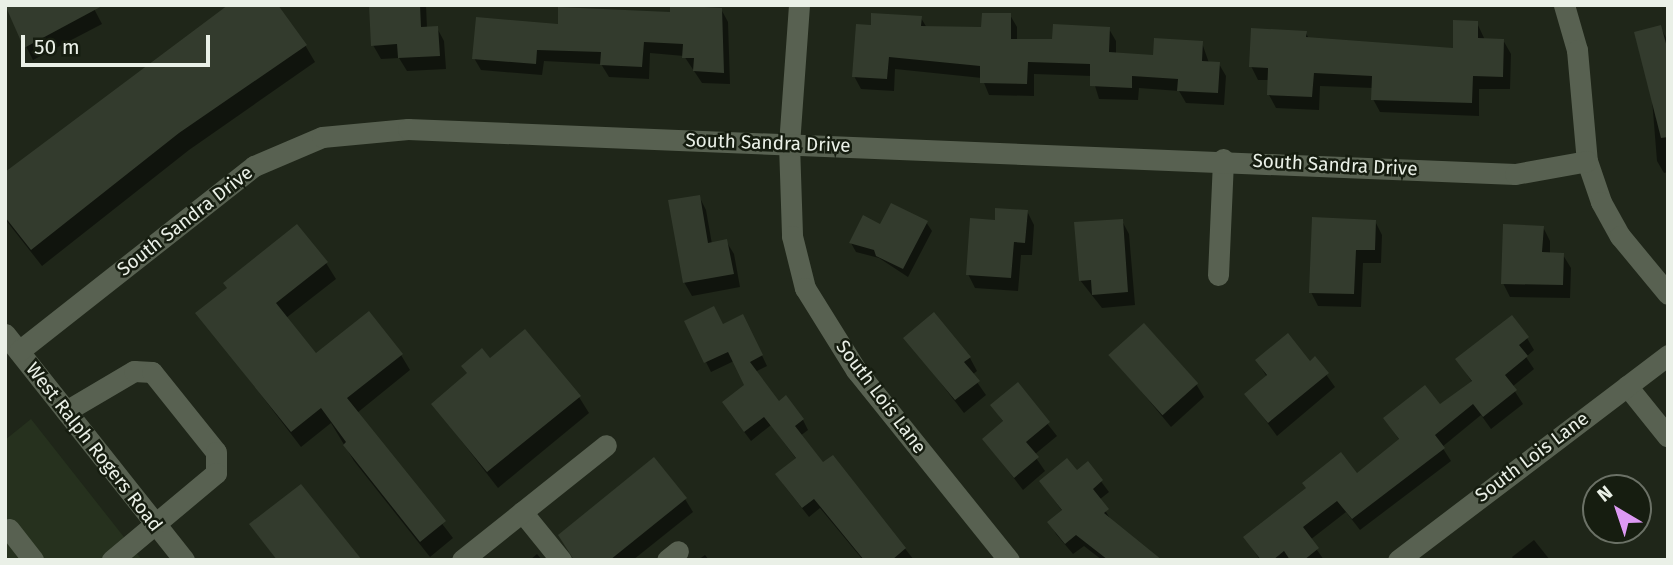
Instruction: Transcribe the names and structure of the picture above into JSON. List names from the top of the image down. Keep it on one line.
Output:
{"streets":{"street":["South Sandra Drive","South Lois Lane","West Ralph Rogers Road"]},"crossings":[["South Sandra Drive","South Lois Lane"],["South Sandra Drive","West Ralph Rogers Road"]],"scale_bar":"50 m","north":"top left"}
